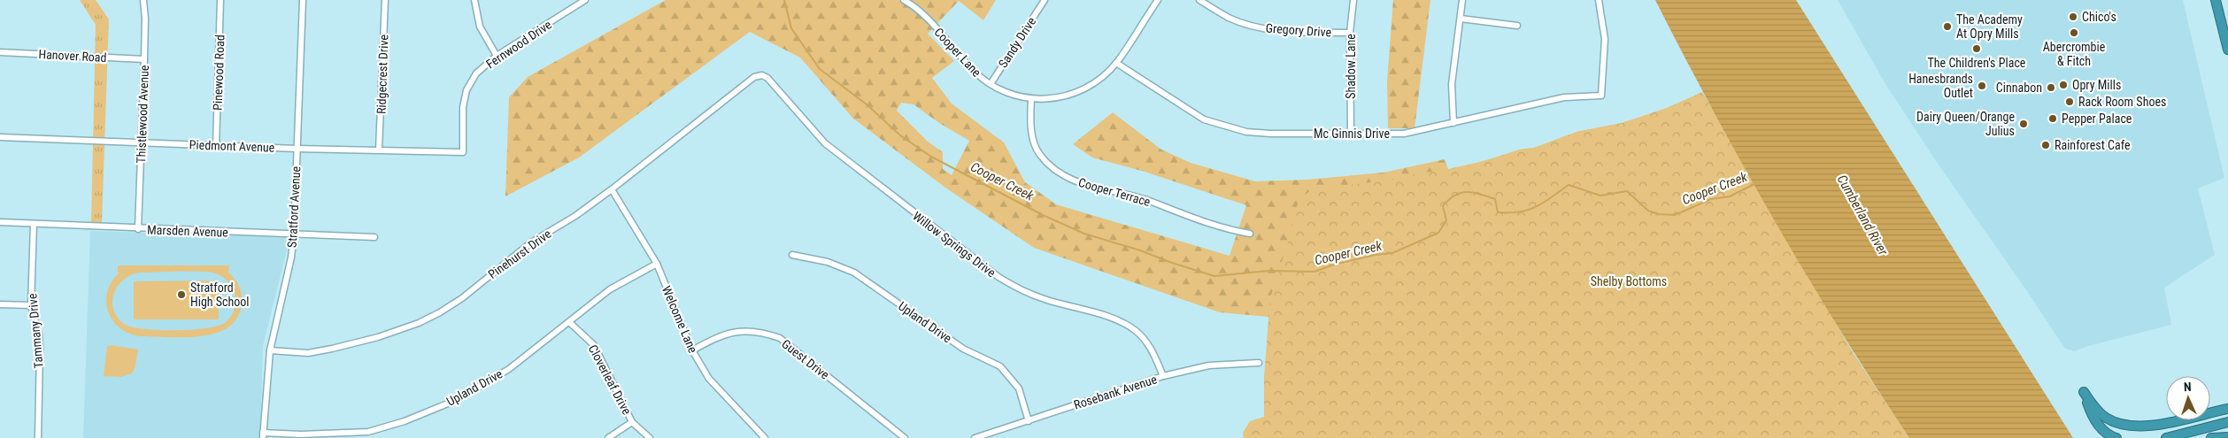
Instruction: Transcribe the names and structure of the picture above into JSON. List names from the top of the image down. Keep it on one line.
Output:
{"streets":{"street":["Gregory Drive","Sandy Drive","Fernwood Drive","Cooper Lane","Hanover Road","Shadow Lane","Pinewood Road","Ridgecrest Drive","Thistlewood Avenue","Mc Ginnis Drive","Piedmont Avenue","Cooper Terrace","Stratford Avenue","Marsden Avenue","Willow Springs Drive","Pinehurst Drive","Welcome Lane","Upland Drive","Tammany Drive","Guest Drive","Cloverleaf Drive","Rosebank Avenue"]},"crossings":[["Gregory Drive","Shadow Lane"],["Sandy Drive","Cooper Lane"],["Fernwood Drive","Piedmont Avenue"],["Cooper Lane","Mc Ginnis Drive"],["Cooper Lane","Cooper Terrace"],["Hanover Road","Thistlewood Avenue"],["Shadow Lane","Mc Ginnis Drive"],["Pinewood Road","Piedmont Avenue"],["Ridgecrest Drive","Piedmont Avenue"],["Thistlewood Avenue","Piedmont Avenue"],["Thistlewood Avenue","Marsden Avenue"],["Piedmont Avenue","Stratford Avenue"],["Stratford Avenue","Marsden Avenue"],["Stratford Avenue","Pinehurst Drive"],["Stratford Avenue","Upland Drive"],["Marsden Avenue","Tammany Drive"],["Willow Springs Drive","Pinehurst Drive"],["Willow Springs Drive","Rosebank Avenue"],["Pinehurst Drive","Welcome Lane"],["Welcome Lane","Upland Drive"],["Welcome Lane","Guest Drive"],["Upland Drive","Cloverleaf Drive"],["Upland Drive","Rosebank Avenue"]],"water":["Cooper Creek","Cumberland River"],"parks":["Shelby Bottoms"],"places":["Chico's","The Academy At Opry Mills","Abercrombie & Fitch","The Children's Place","Opry Mills","Hanesbrands Outlet","Cinnabon","Rack Room Shoes","Pepper Palace","Dairy Queen/Orange Julius","Rainforest Cafe","Stratford High School"],"north":"top"}
